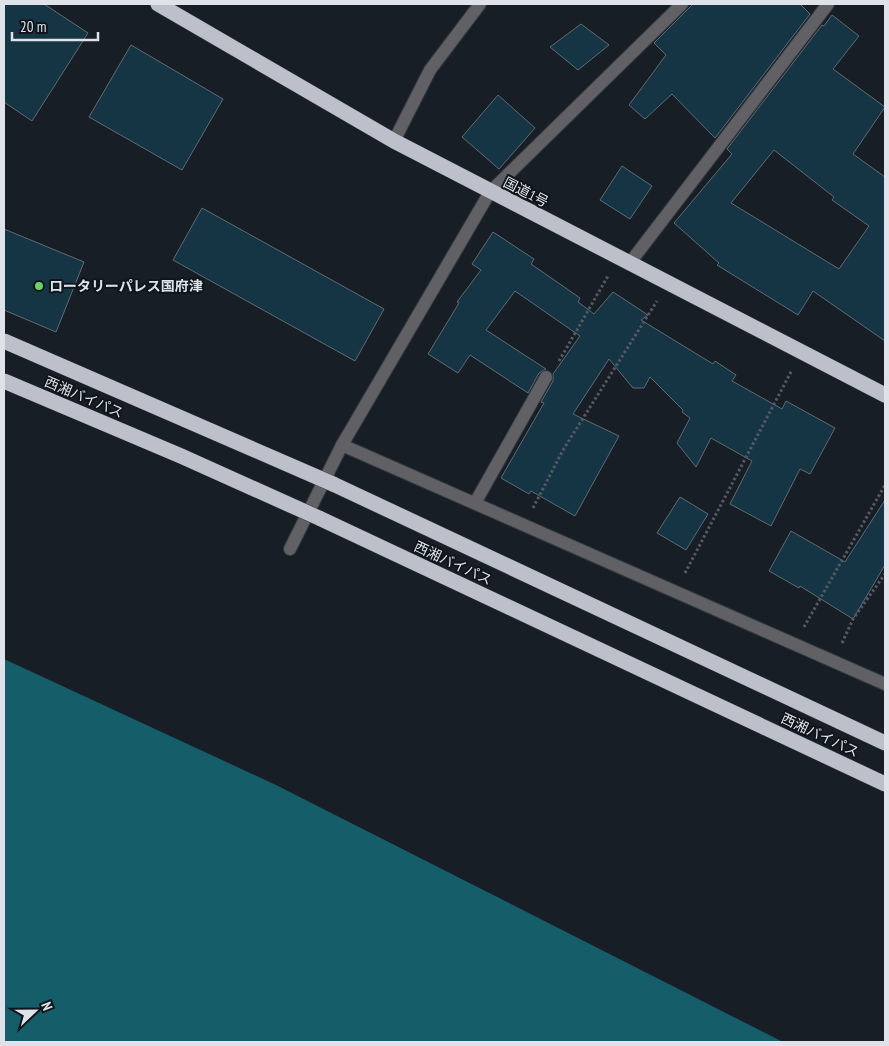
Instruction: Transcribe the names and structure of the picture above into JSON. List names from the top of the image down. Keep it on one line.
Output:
{"streets":{"highway":["国道1号","西湘バイパス"]},"places":["ロータリーパレス国府津"],"scale_bar":"20 m","north":"right"}
